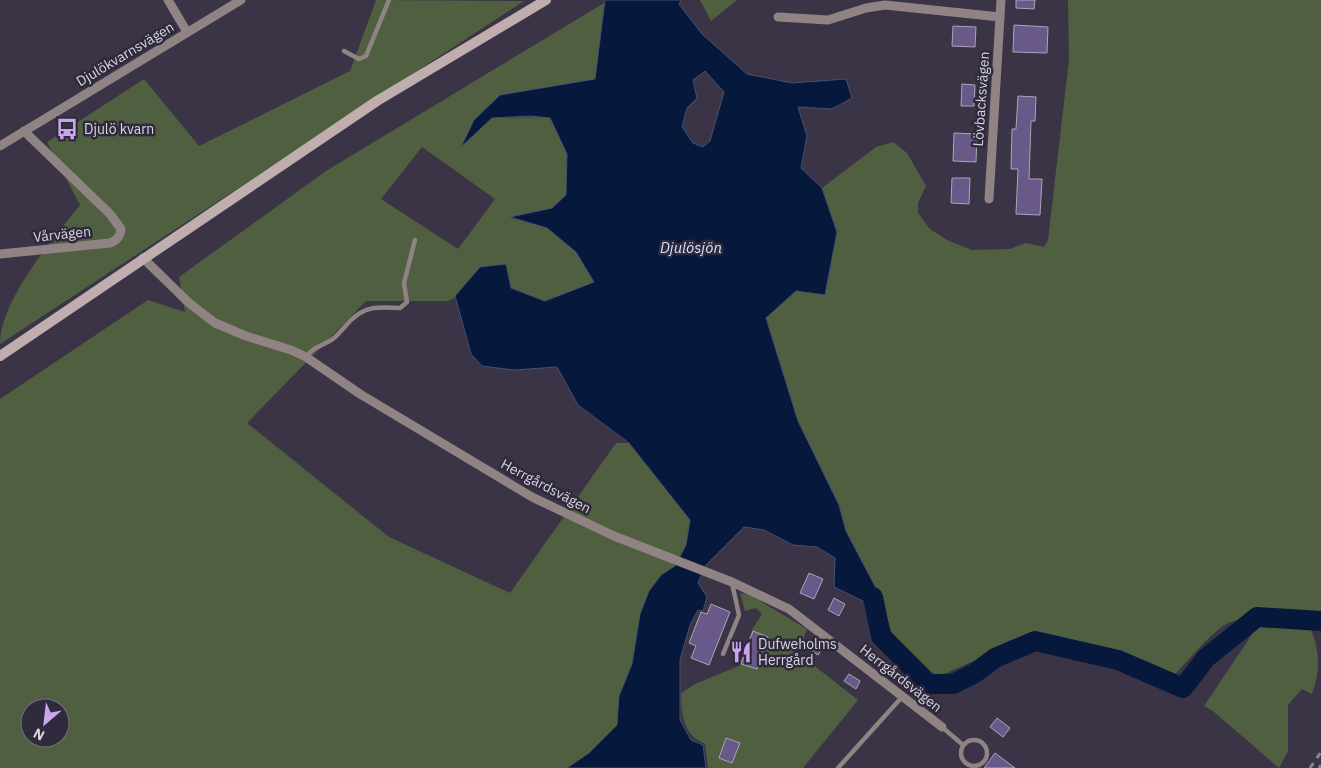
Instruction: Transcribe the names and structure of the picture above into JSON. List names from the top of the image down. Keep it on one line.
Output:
{"streets":{"street":["Djulökvarnsvägen","Lövbacksvägen","Vårvägen","Herrgårdsvägen"]},"crossings":[["Djulökvarnsvägen","Vårvägen"]],"water":["Djulösjön"],"places":{"bus stop":["Djulö kvarn"],"restaurant":["Dufweholms Herrgård"]},"north":"bottom left"}
